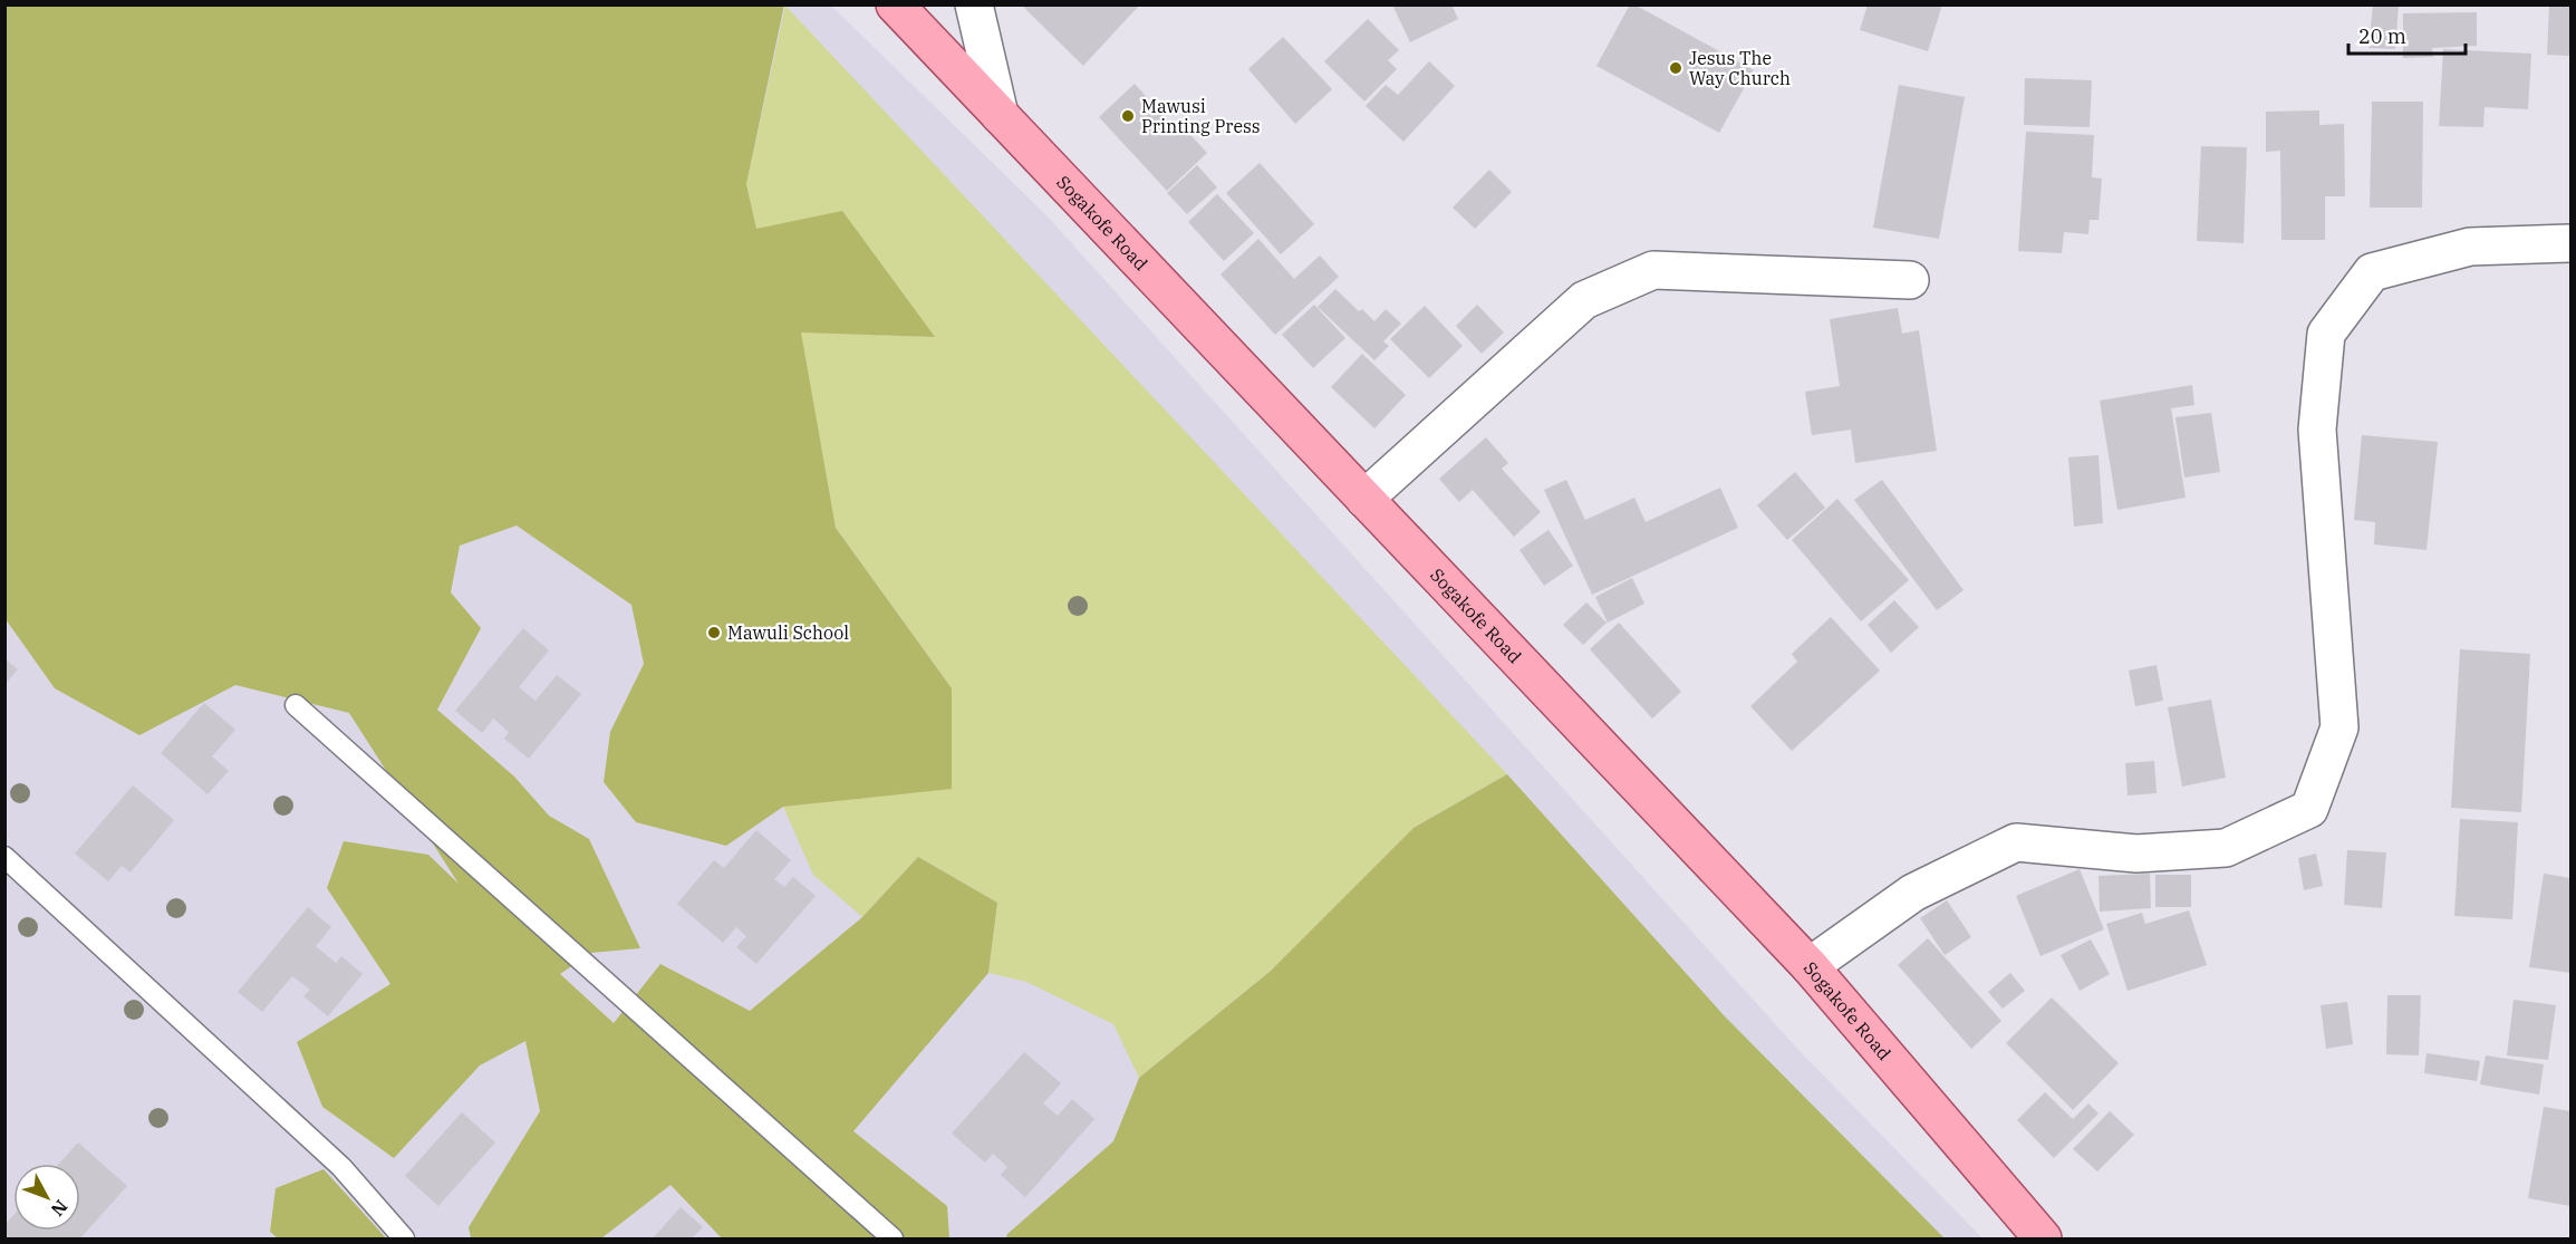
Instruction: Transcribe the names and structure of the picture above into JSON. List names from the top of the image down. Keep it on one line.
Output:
{"streets":{"main road":["Sogakofe Road"]},"places":["Jesus The Way Church","Mawusi Printing Press","Mawuli School"],"scale_bar":"20 m","north":"bottom right"}
